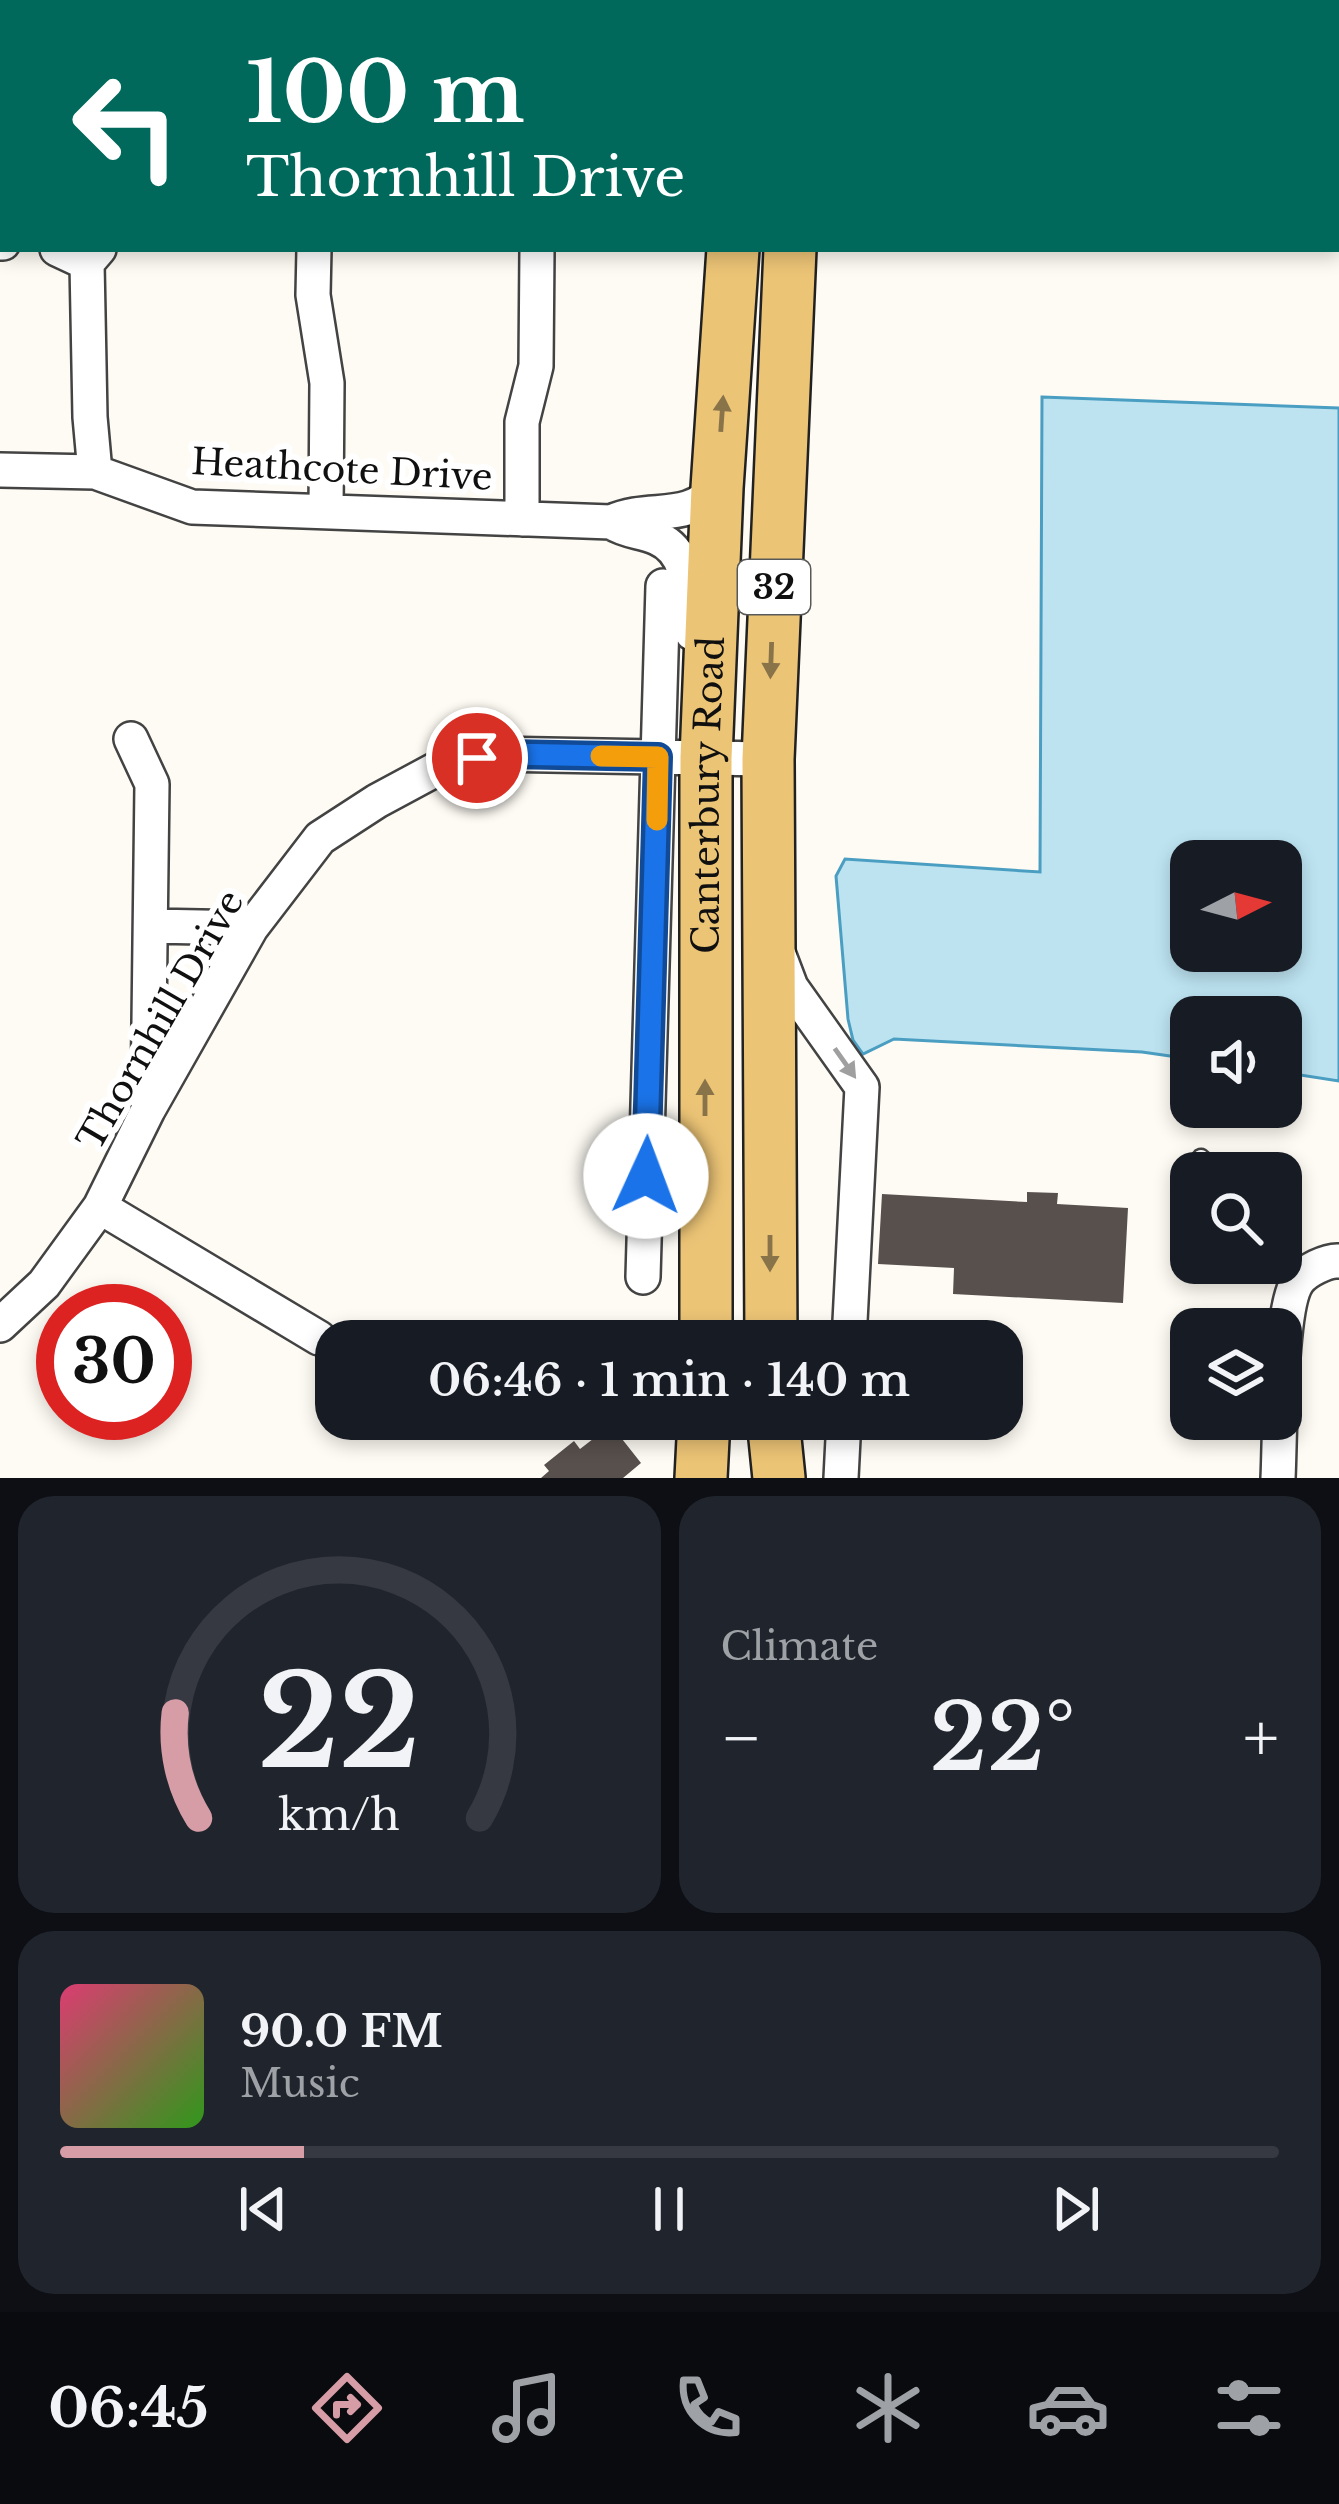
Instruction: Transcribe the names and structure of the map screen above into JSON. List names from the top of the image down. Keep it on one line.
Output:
{"streets":{"main road":["32","Canterbury Road"],"street":["Heathcote Drive","Thornhill Drive"]},"crossings":[["Heathcote Drive","Canterbury Road"],["Heathcote Drive","Thornhill Drive"],["Canterbury Road","Thornhill Drive"]],"north":"right","page":{"turn":["100 m","Thornhill Drive"],"limit":"30","trip":"06:46 · 1 min · 140 m","tile":"Climate","heat":["−","22°","+"],"song":["90.0 FM","Music"],"tabs":"06:45","gauge":["22","km/h"]}}
